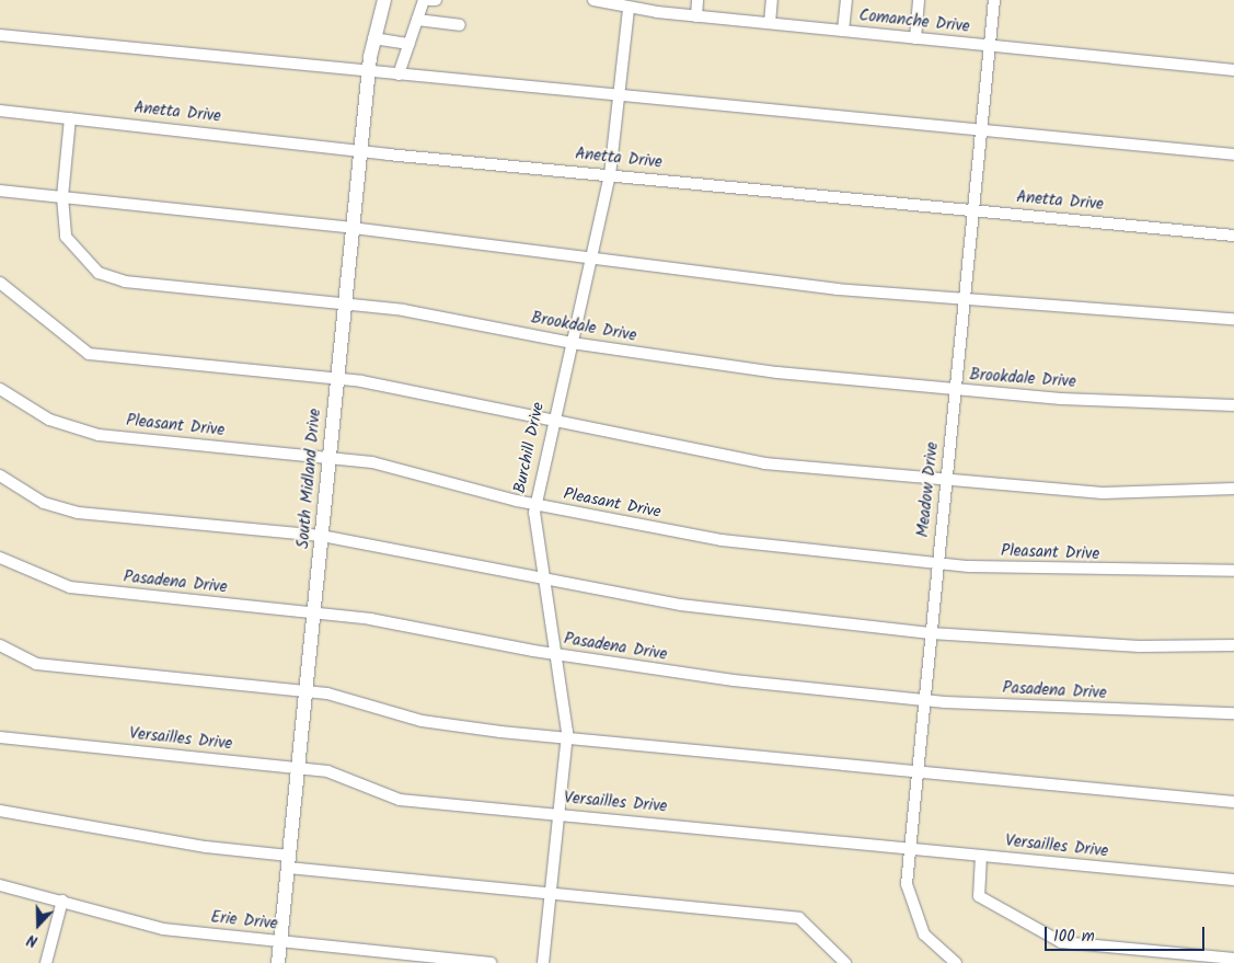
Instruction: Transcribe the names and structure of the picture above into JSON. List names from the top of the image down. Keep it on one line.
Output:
{"streets":{"main road":["South Midland Drive"],"street":["Comanche Drive","Anetta Drive","Brookdale Drive","Pleasant Drive","Burchill Drive","Meadow Drive","Pasadena Drive","Versailles Drive","Erie Drive"]},"crossings":[["Comanche Drive","Burchill Drive"],["Comanche Drive","Meadow Drive"],["Anetta Drive","Brookdale Drive"],["Anetta Drive","Burchill Drive"],["Anetta Drive","South Midland Drive"],["Anetta Drive","Meadow Drive"],["Brookdale Drive","Burchill Drive"],["Brookdale Drive","South Midland Drive"],["Brookdale Drive","Meadow Drive"],["Pleasant Drive","Burchill Drive"],["Pleasant Drive","South Midland Drive"],["Pleasant Drive","Meadow Drive"],["Burchill Drive","Pasadena Drive"],["Burchill Drive","Versailles Drive"],["South Midland Drive","Pasadena Drive"],["South Midland Drive","Versailles Drive"],["South Midland Drive","Erie Drive"],["Meadow Drive","Pasadena Drive"],["Meadow Drive","Versailles Drive"]],"scale_bar":"100 m","north":"bottom"}
